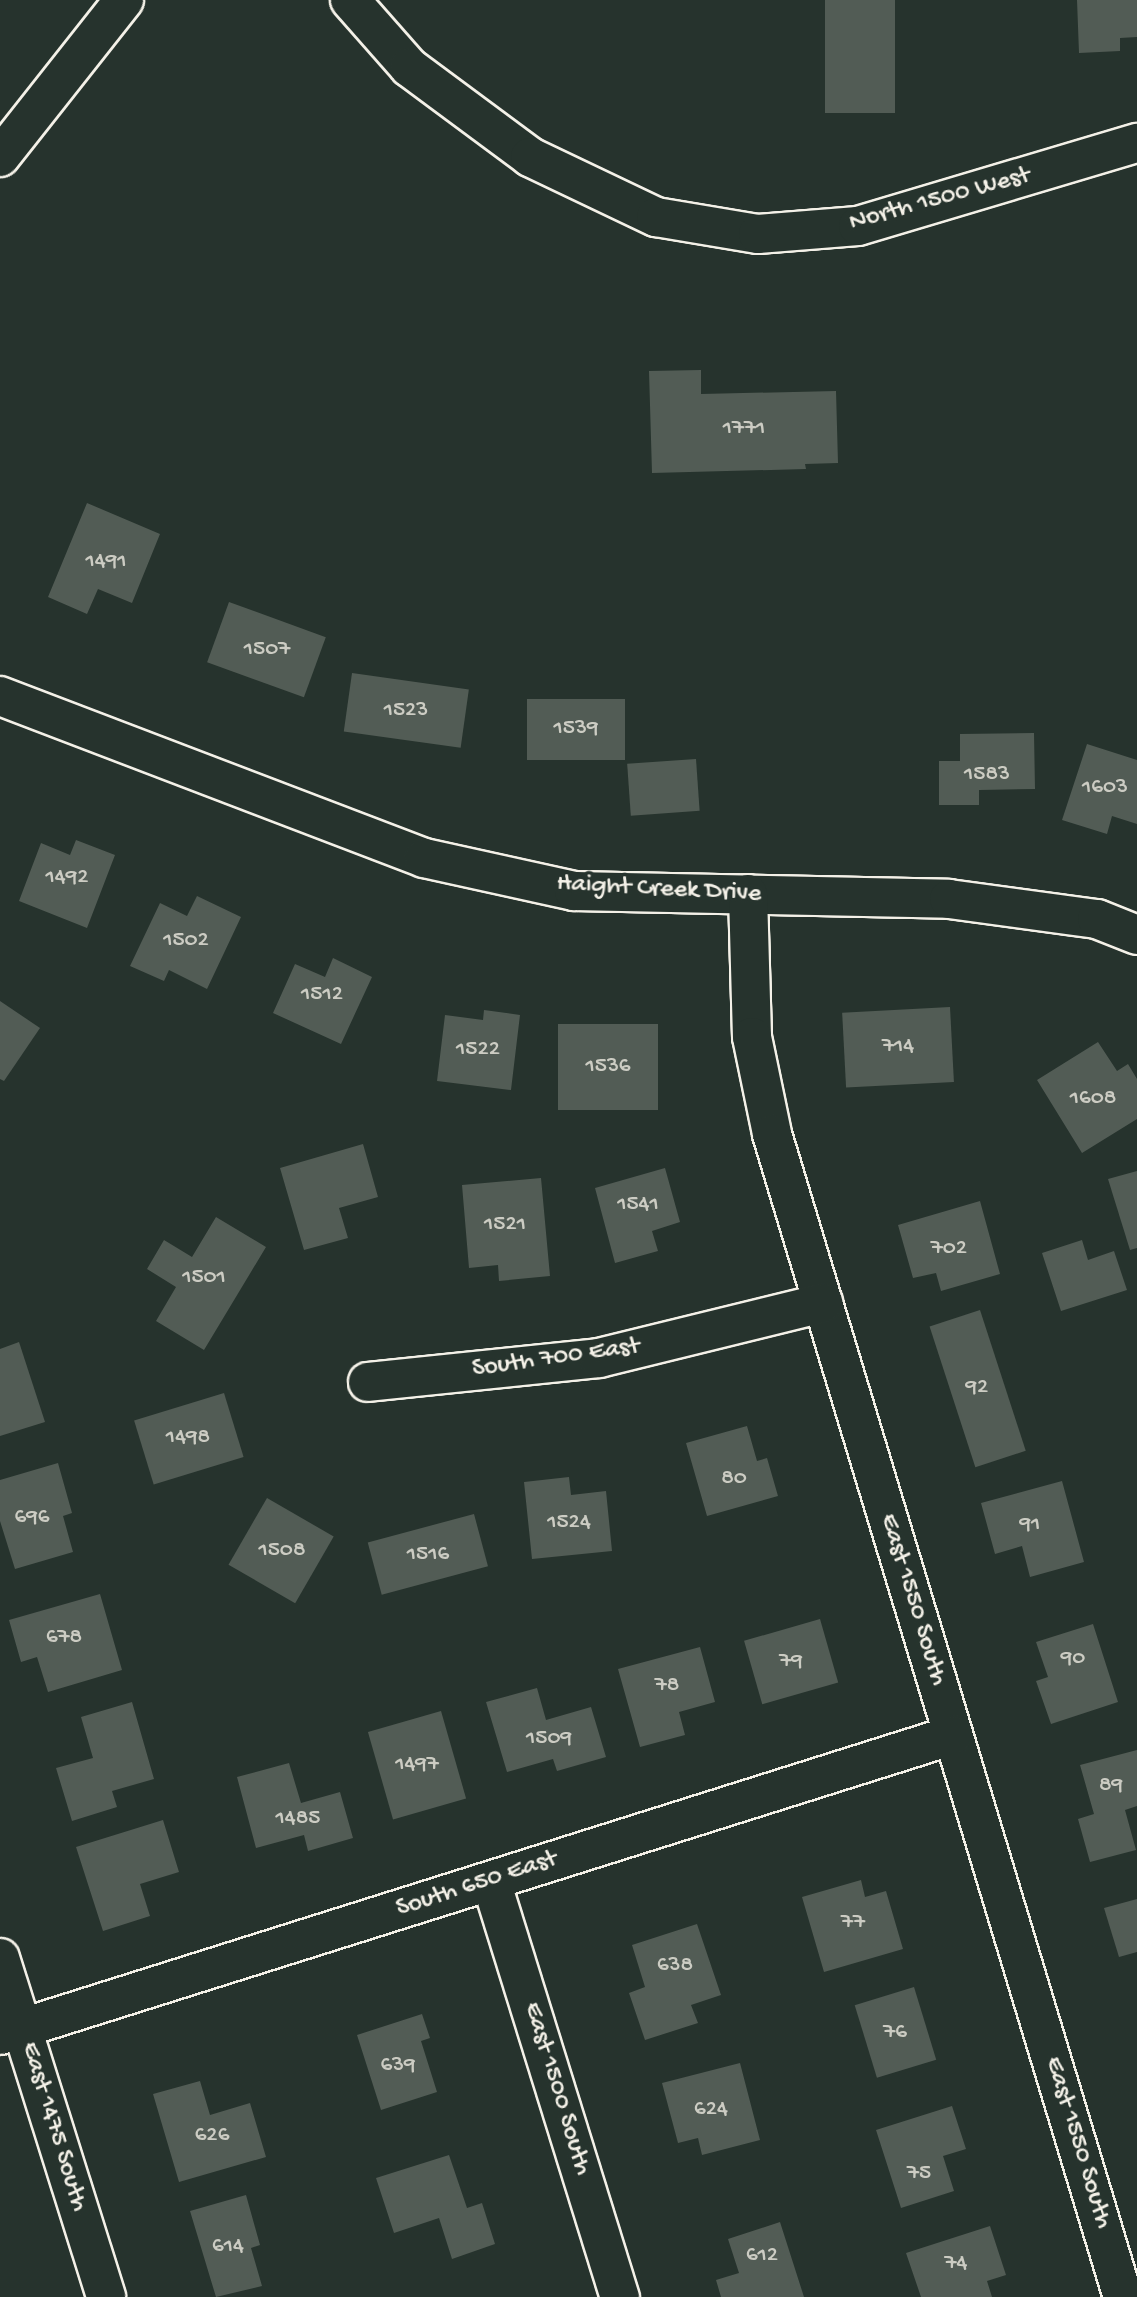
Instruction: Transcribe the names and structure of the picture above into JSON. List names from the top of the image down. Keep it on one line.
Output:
{"streets":{"street":["North 1500 West","Haight Creek Drive","South 700 East","East 1550 South","South 650 East","East 1500 South","East 1475 South"]},"crossings":[["Haight Creek Drive","East 1550 South"],["South 700 East","East 1550 South"],["East 1550 South","South 650 East"],["South 650 East","East 1500 South"],["South 650 East","East 1475 South"]],"house_numbers":["1771","1491","1507","1523","1539","1583","1603","1492","1502","1512","714","1522","1536","1608","1541","1521","702","1501","92","1498","80","696","1524","91","1508","1516","678","90","79","78","1509","1497","89","1485","77","638","76","639","624","626","75","614","612","74"]}
